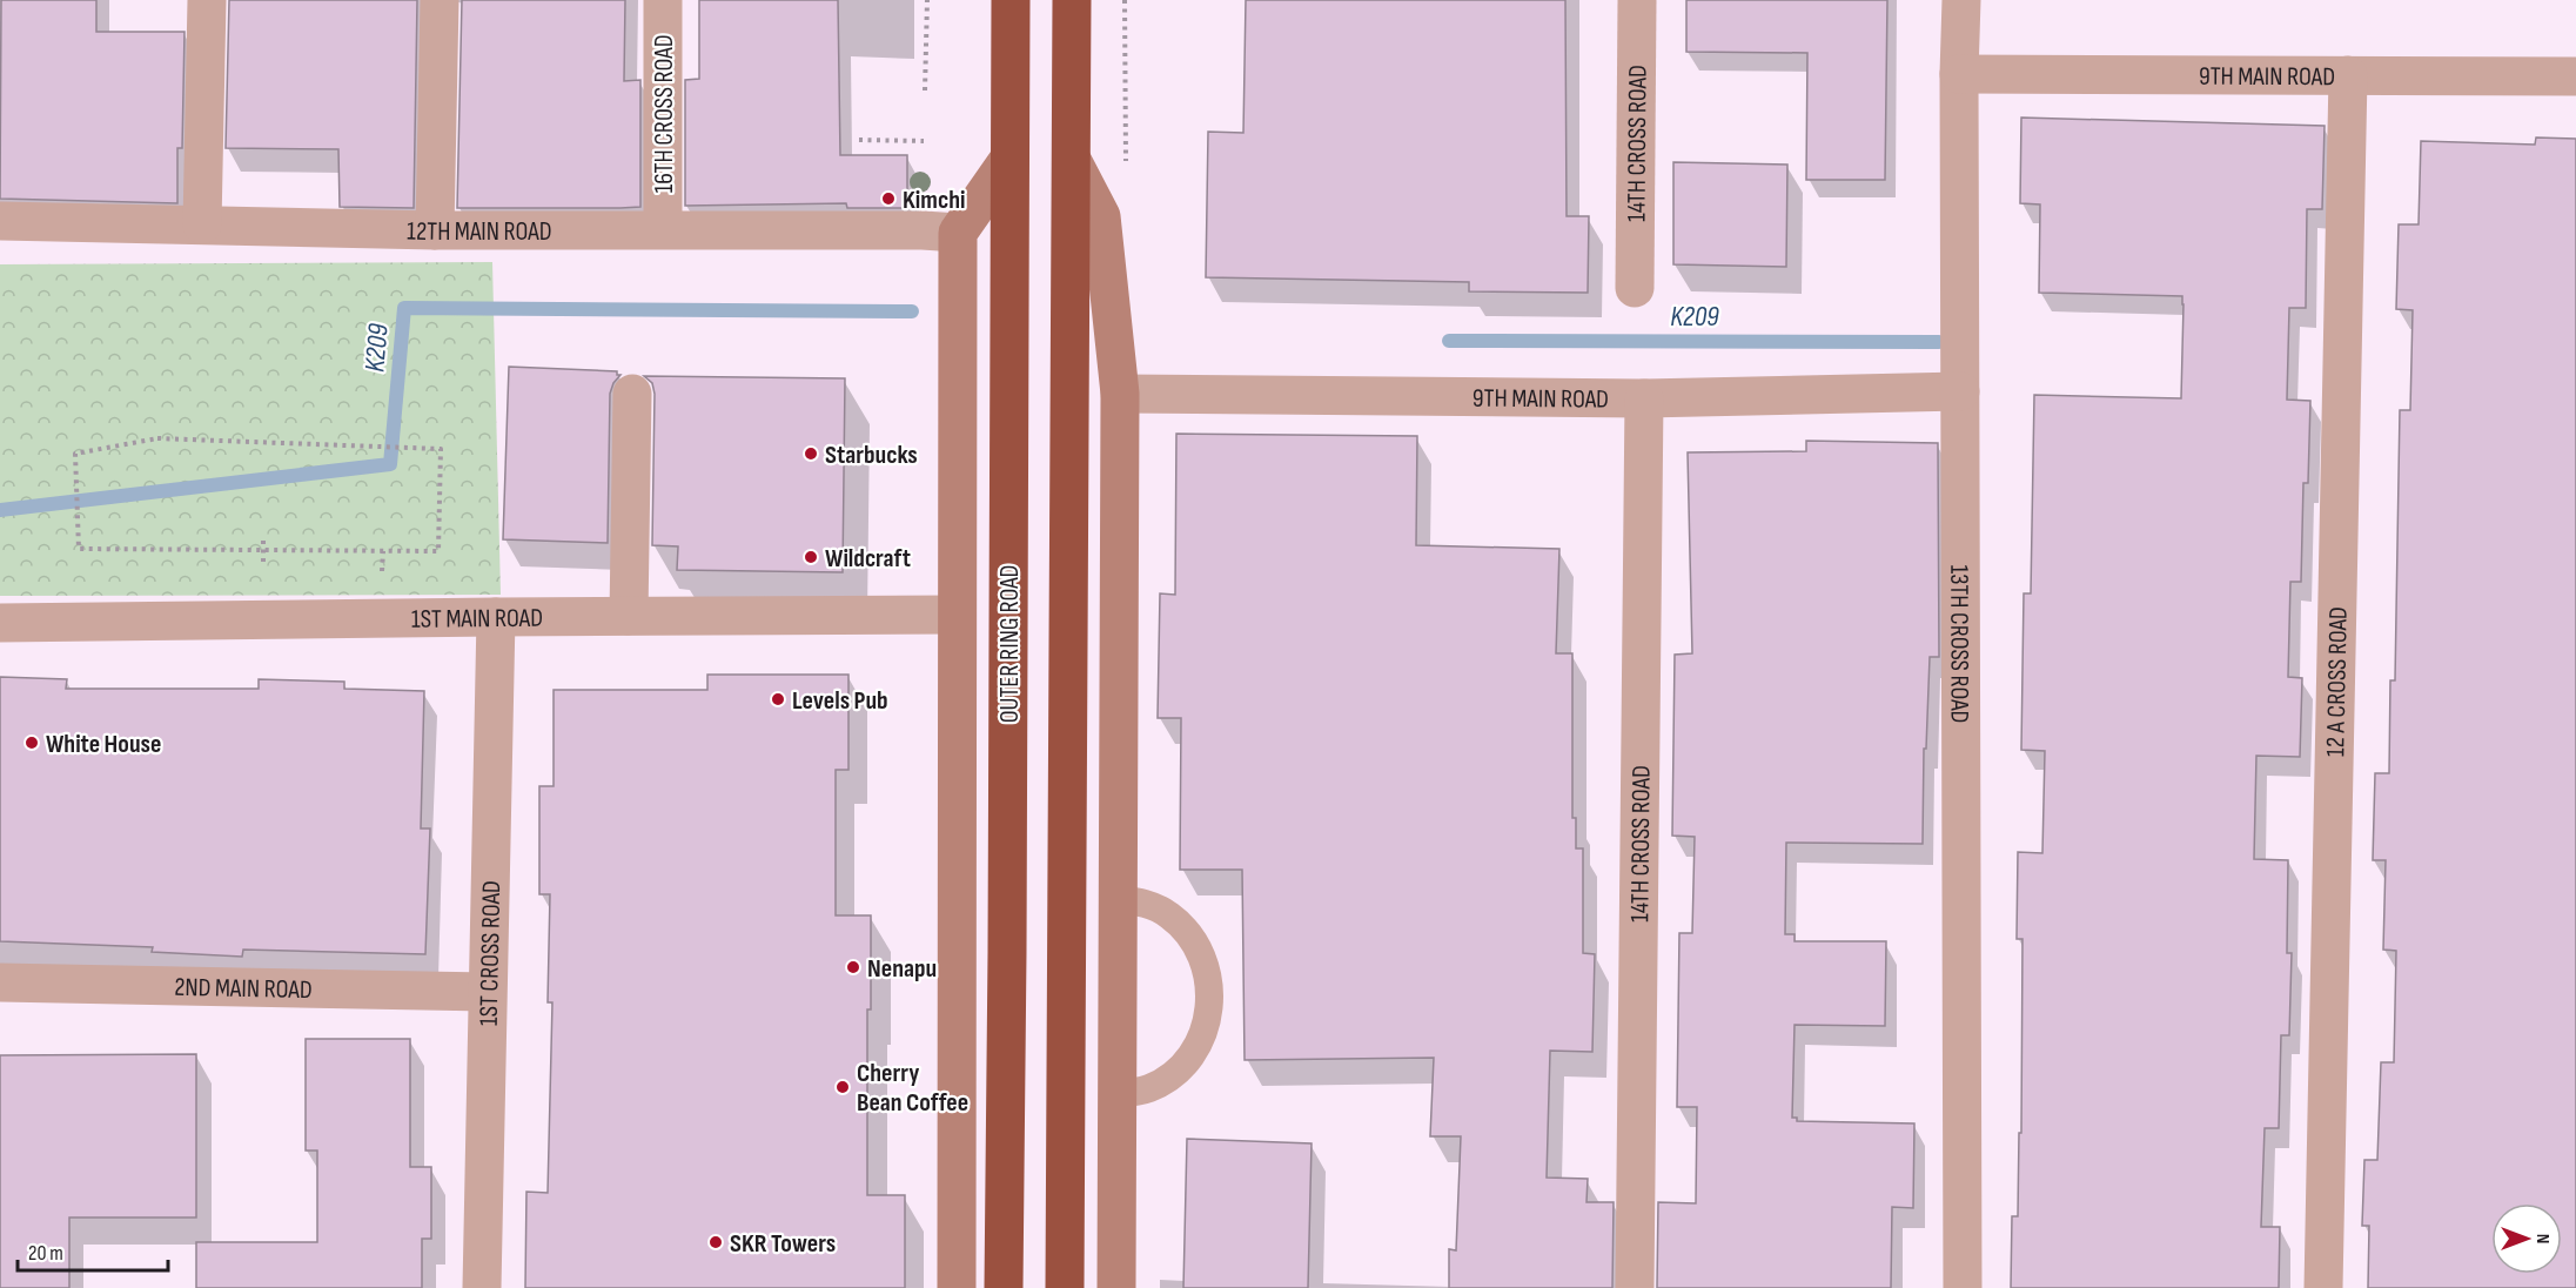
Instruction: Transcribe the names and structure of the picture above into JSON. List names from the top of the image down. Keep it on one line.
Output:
{"streets":{"highway":["OUTER RING ROAD"],"street":["9TH MAIN ROAD","16TH CROSS ROAD","14TH CROSS ROAD","12TH MAIN ROAD","1ST MAIN ROAD","13TH CROSS ROAD","12 A CROSS ROAD","1ST CROSS ROAD","2ND MAIN ROAD"]},"crossings":[["9TH MAIN ROAD","14TH CROSS ROAD"],["9TH MAIN ROAD","13TH CROSS ROAD"],["9TH MAIN ROAD","12 A CROSS ROAD"],["16TH CROSS ROAD","12TH MAIN ROAD"],["1ST MAIN ROAD","1ST CROSS ROAD"],["1ST CROSS ROAD","2ND MAIN ROAD"]],"water":["K209"],"places":["Kimchi","Starbucks","Wildcraft","Levels Pub","White House","Nenapu","Cherry Bean Coffee","SKR Towers"],"scale_bar":"20 m","north":"right"}
